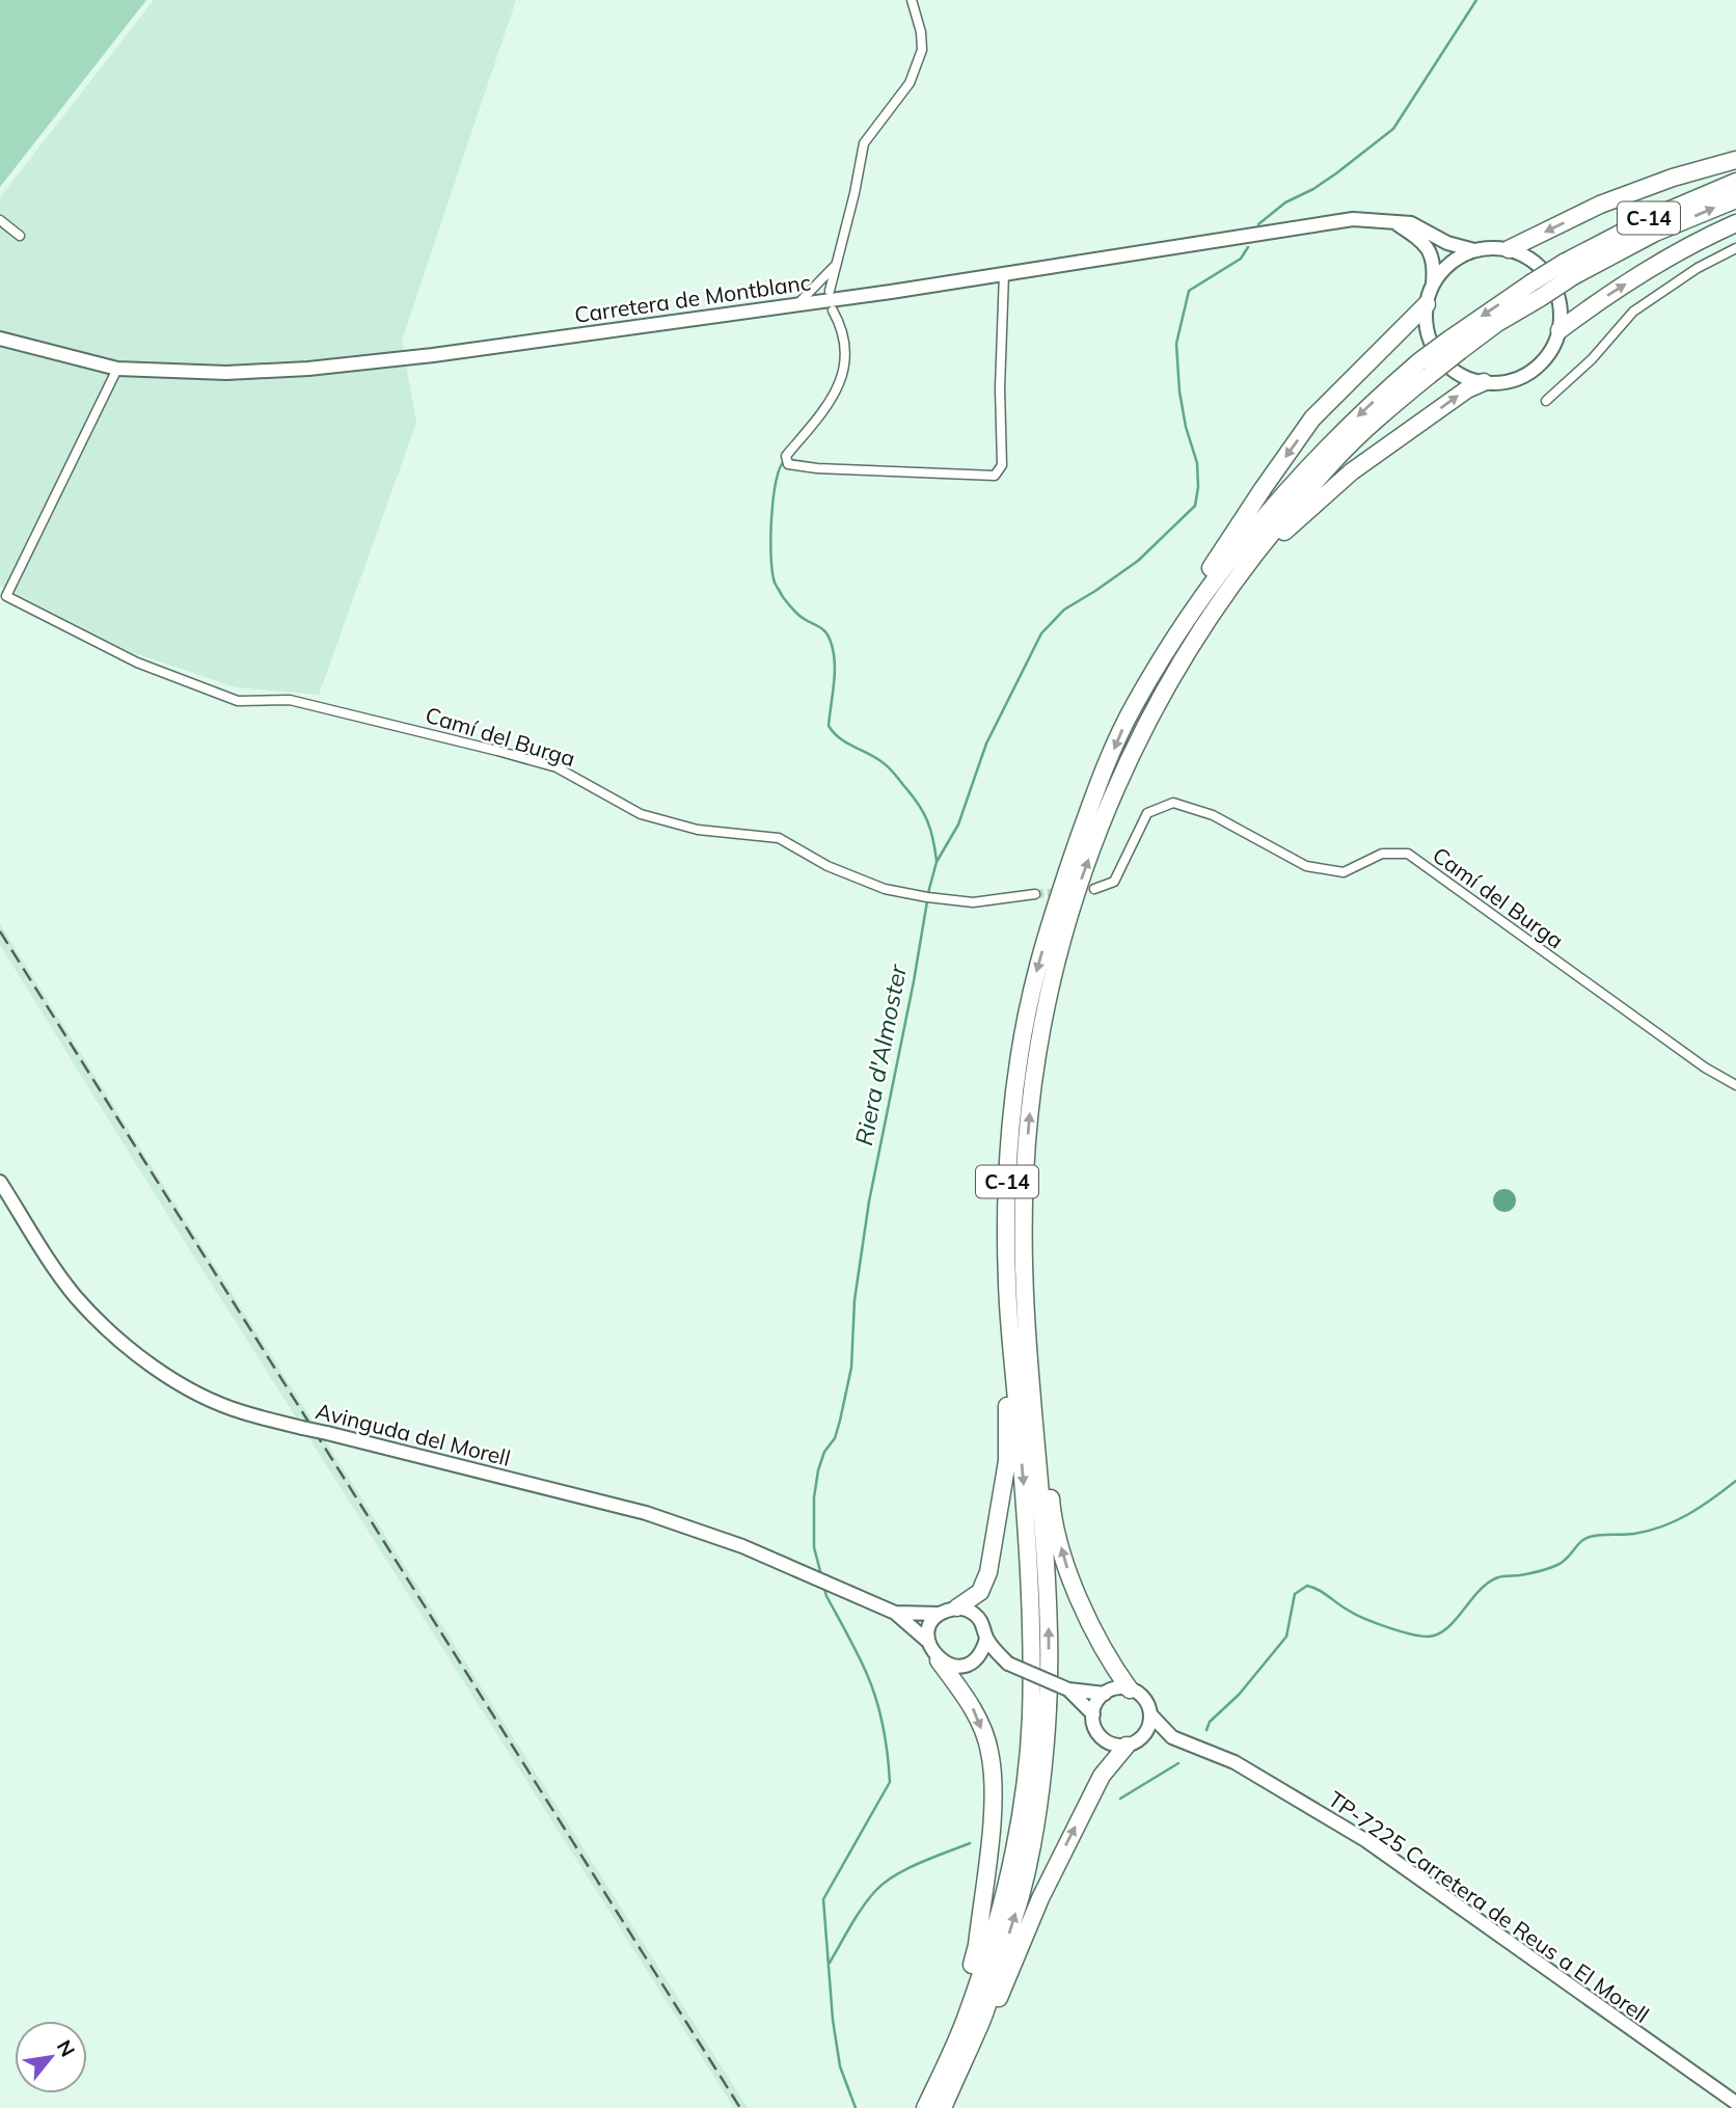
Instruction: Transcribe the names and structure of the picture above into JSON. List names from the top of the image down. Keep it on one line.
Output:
{"streets":{"highway":["C-14"],"street":["Carretera de Montblanc","Camí del Burga","Avinguda del Morell","TP-7225 Carretera de Reus a El Morell"]},"crossings":[["Carretera de Montblanc","Camí del Burga"]],"water":["Riera d'Almoster"],"north":"top right"}
